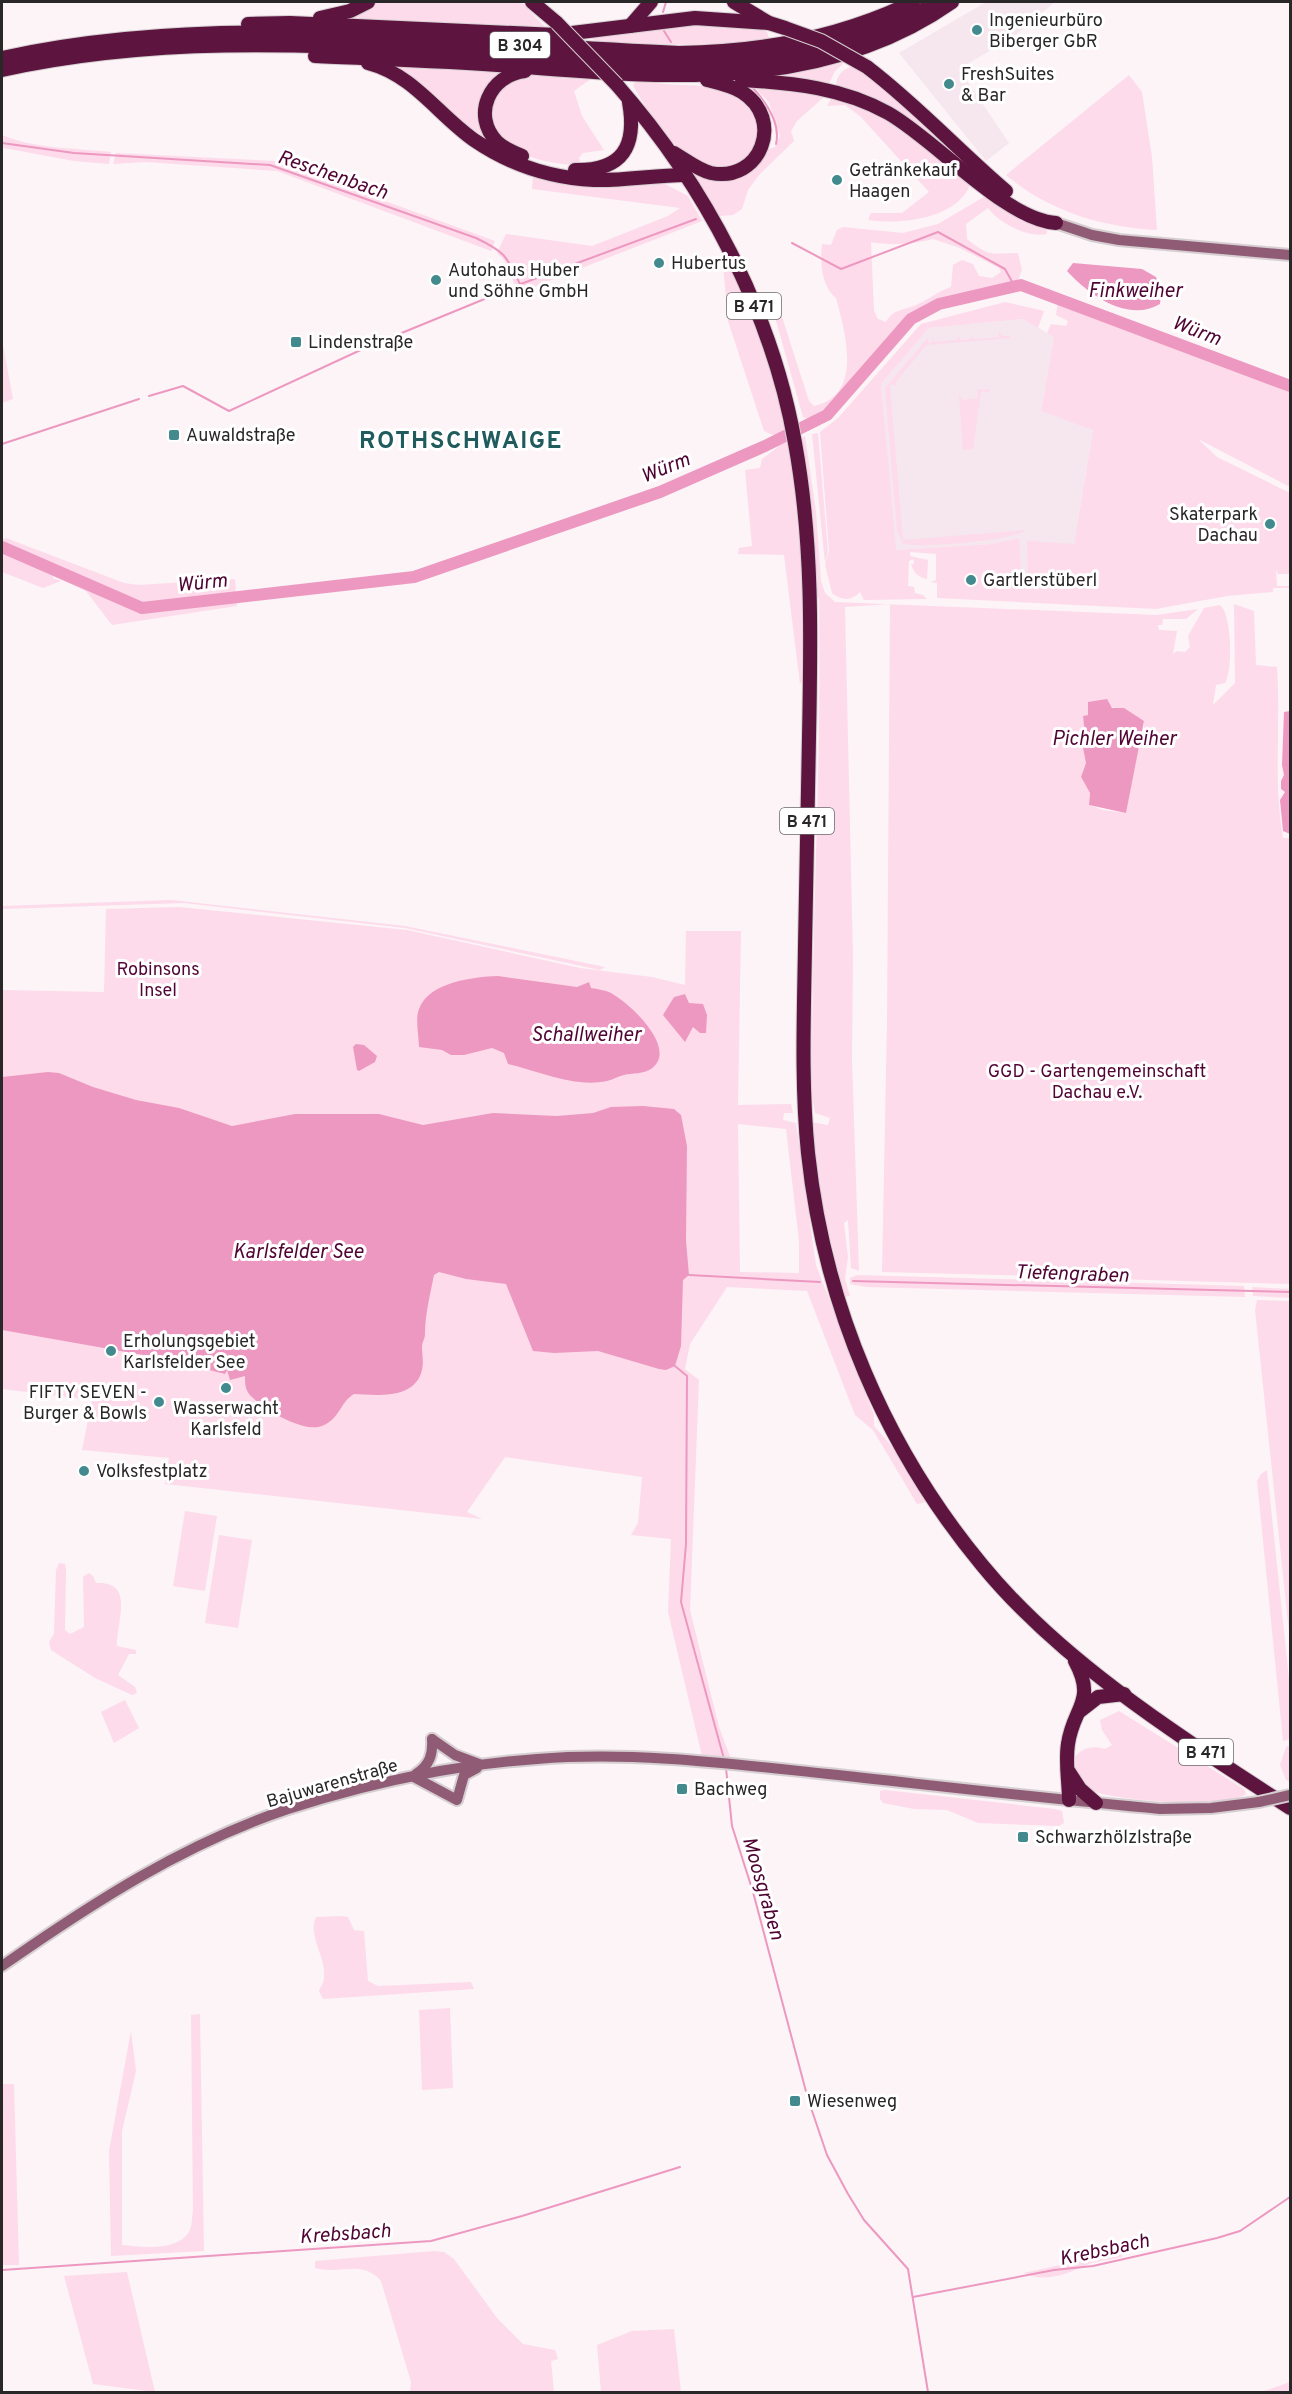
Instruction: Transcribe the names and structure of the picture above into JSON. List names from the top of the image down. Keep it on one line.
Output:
{"streets":{"highway":["B 304","B 471"],"main road":["Bajuwarenstraße"]},"districts":["ROTHSCHWAIGE"],"water":["Reschenbach","Finkweiher","Würm","Pichler Weiher","Schallweiher","Karlsfelder See","Tiefengraben","Moosgraben","Krebsbach"],"parks":["Robinsons Insel","GGD - Gartengemeinschaft Dachau e.V."],"places":{"other":["Ingenieurbüro Biberger GbR","FreshSuites & Bar","Getränkekauf Haagen","Hubertus","Autohaus Huber und Söhne GmbH","Skaterpark Dachau","Gartlerstüberl","Erholungsgebiet Karlsfelder See","Wasserwacht Karlsfeld","FIFTY SEVEN - Burger & Bowls","Volksfestplatz"],"transit":["Lindenstraße","Auwaldstraße","Bachweg","Schwarzhölzlstraße","Wiesenweg"]}}
